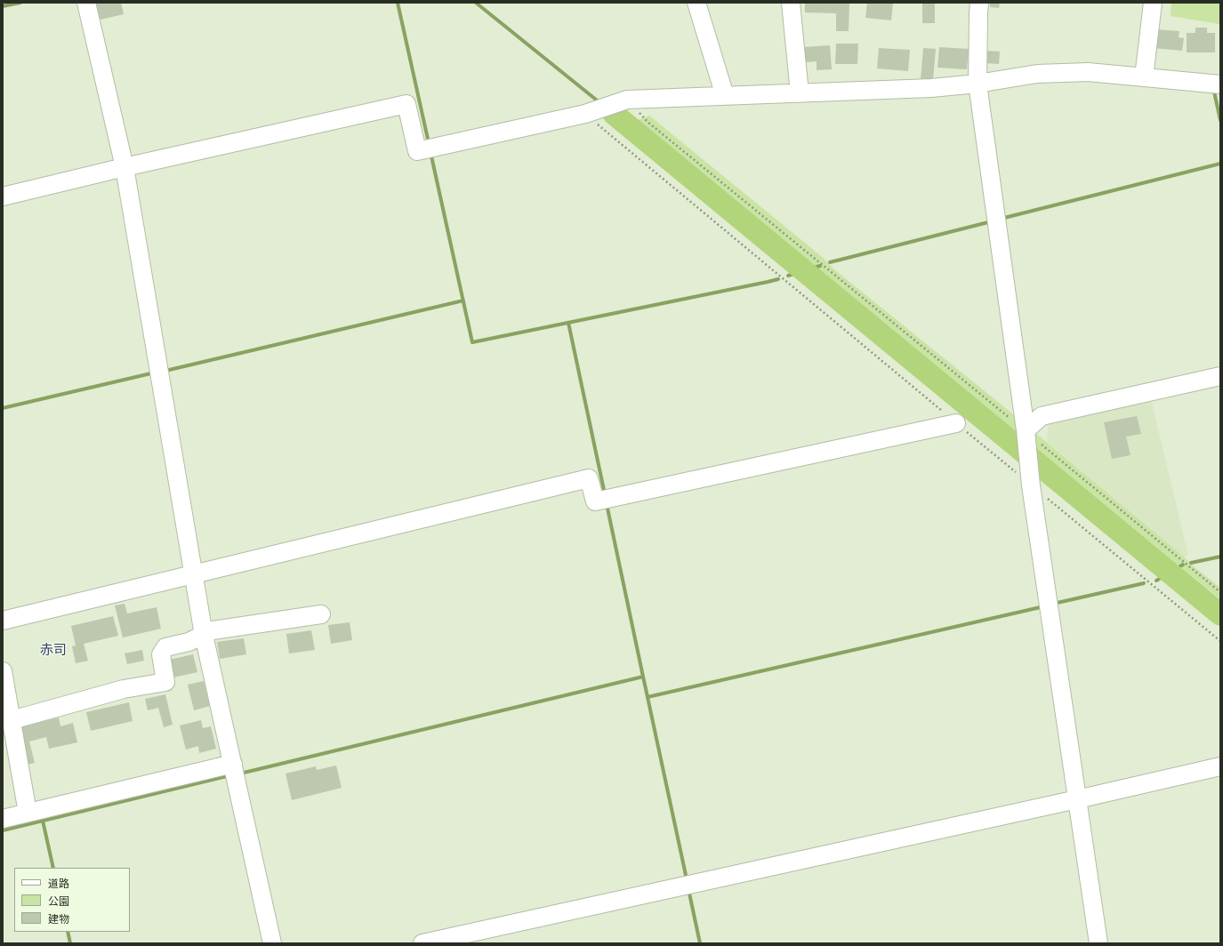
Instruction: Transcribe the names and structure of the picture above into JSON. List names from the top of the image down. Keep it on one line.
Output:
{"districts":["赤司"],"legend":["道路","公園","建物"]}
